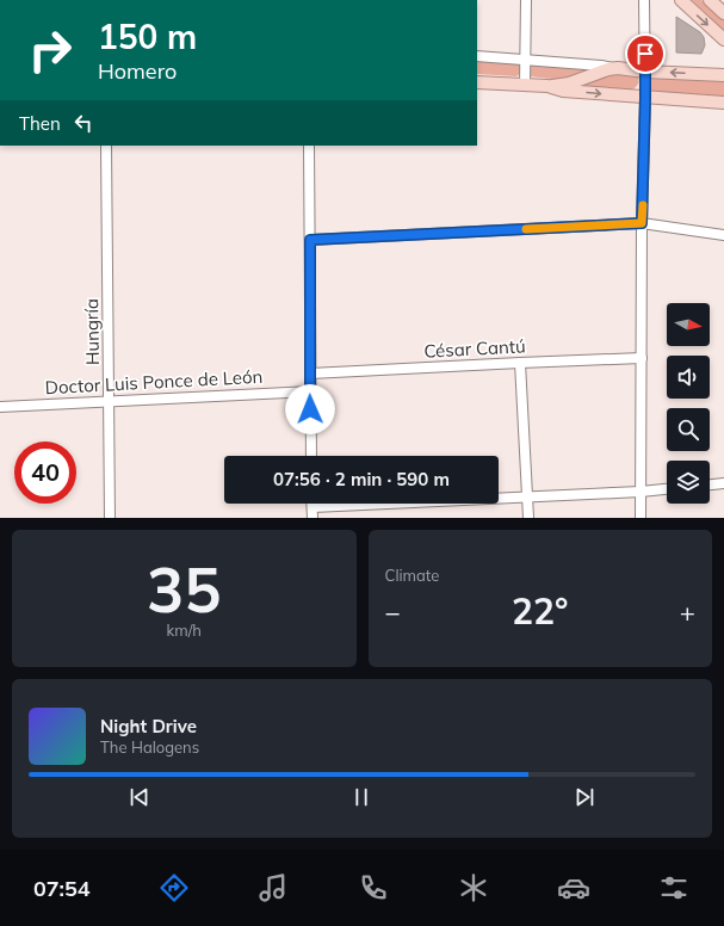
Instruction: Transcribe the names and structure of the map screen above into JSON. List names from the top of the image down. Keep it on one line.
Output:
{"streets":{"street":["Hungría","César Cantú","Doctor Luis Ponce de León"]},"crossings":[["Hungría","Doctor Luis Ponce de León"]],"north":"right","page":{"turn":["150 m","Homero"],"then":"Then","limit":"40","trip":"07:56 · 2 min · 590 m","tile":[["35","km/h"],"Climate"],"heat":["−","22°","+"],"song":["Night Drive","The Halogens"],"tabs":"07:54"}}
